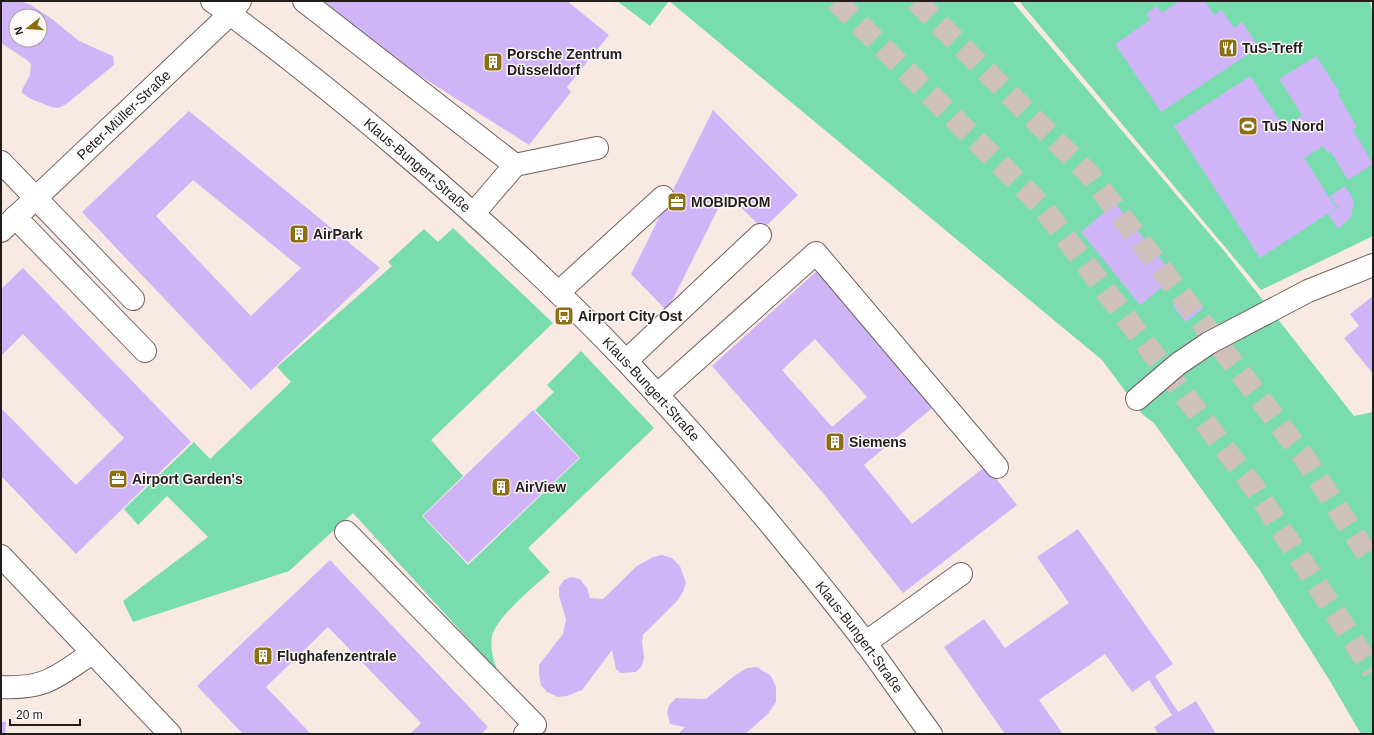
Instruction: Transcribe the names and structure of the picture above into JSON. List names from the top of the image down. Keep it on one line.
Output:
{"streets":{"street":["Peter-Müller-Straße","Klaus-Bungert-Straße"]},"crossings":[["Peter-Müller-Straße","Klaus-Bungert-Straße"]],"places":{"restaurant":["TuS-Treff"],"building":["Porsche Zentrum Düsseldorf","AirPark","Siemens","AirView","Flughafenzentrale"],"sports":["TuS Nord"],"office":["MOBIDROM","Airport Garden's"],"bus stop":["Airport City Ost"]},"scale_bar":"20 m","north":"left"}
